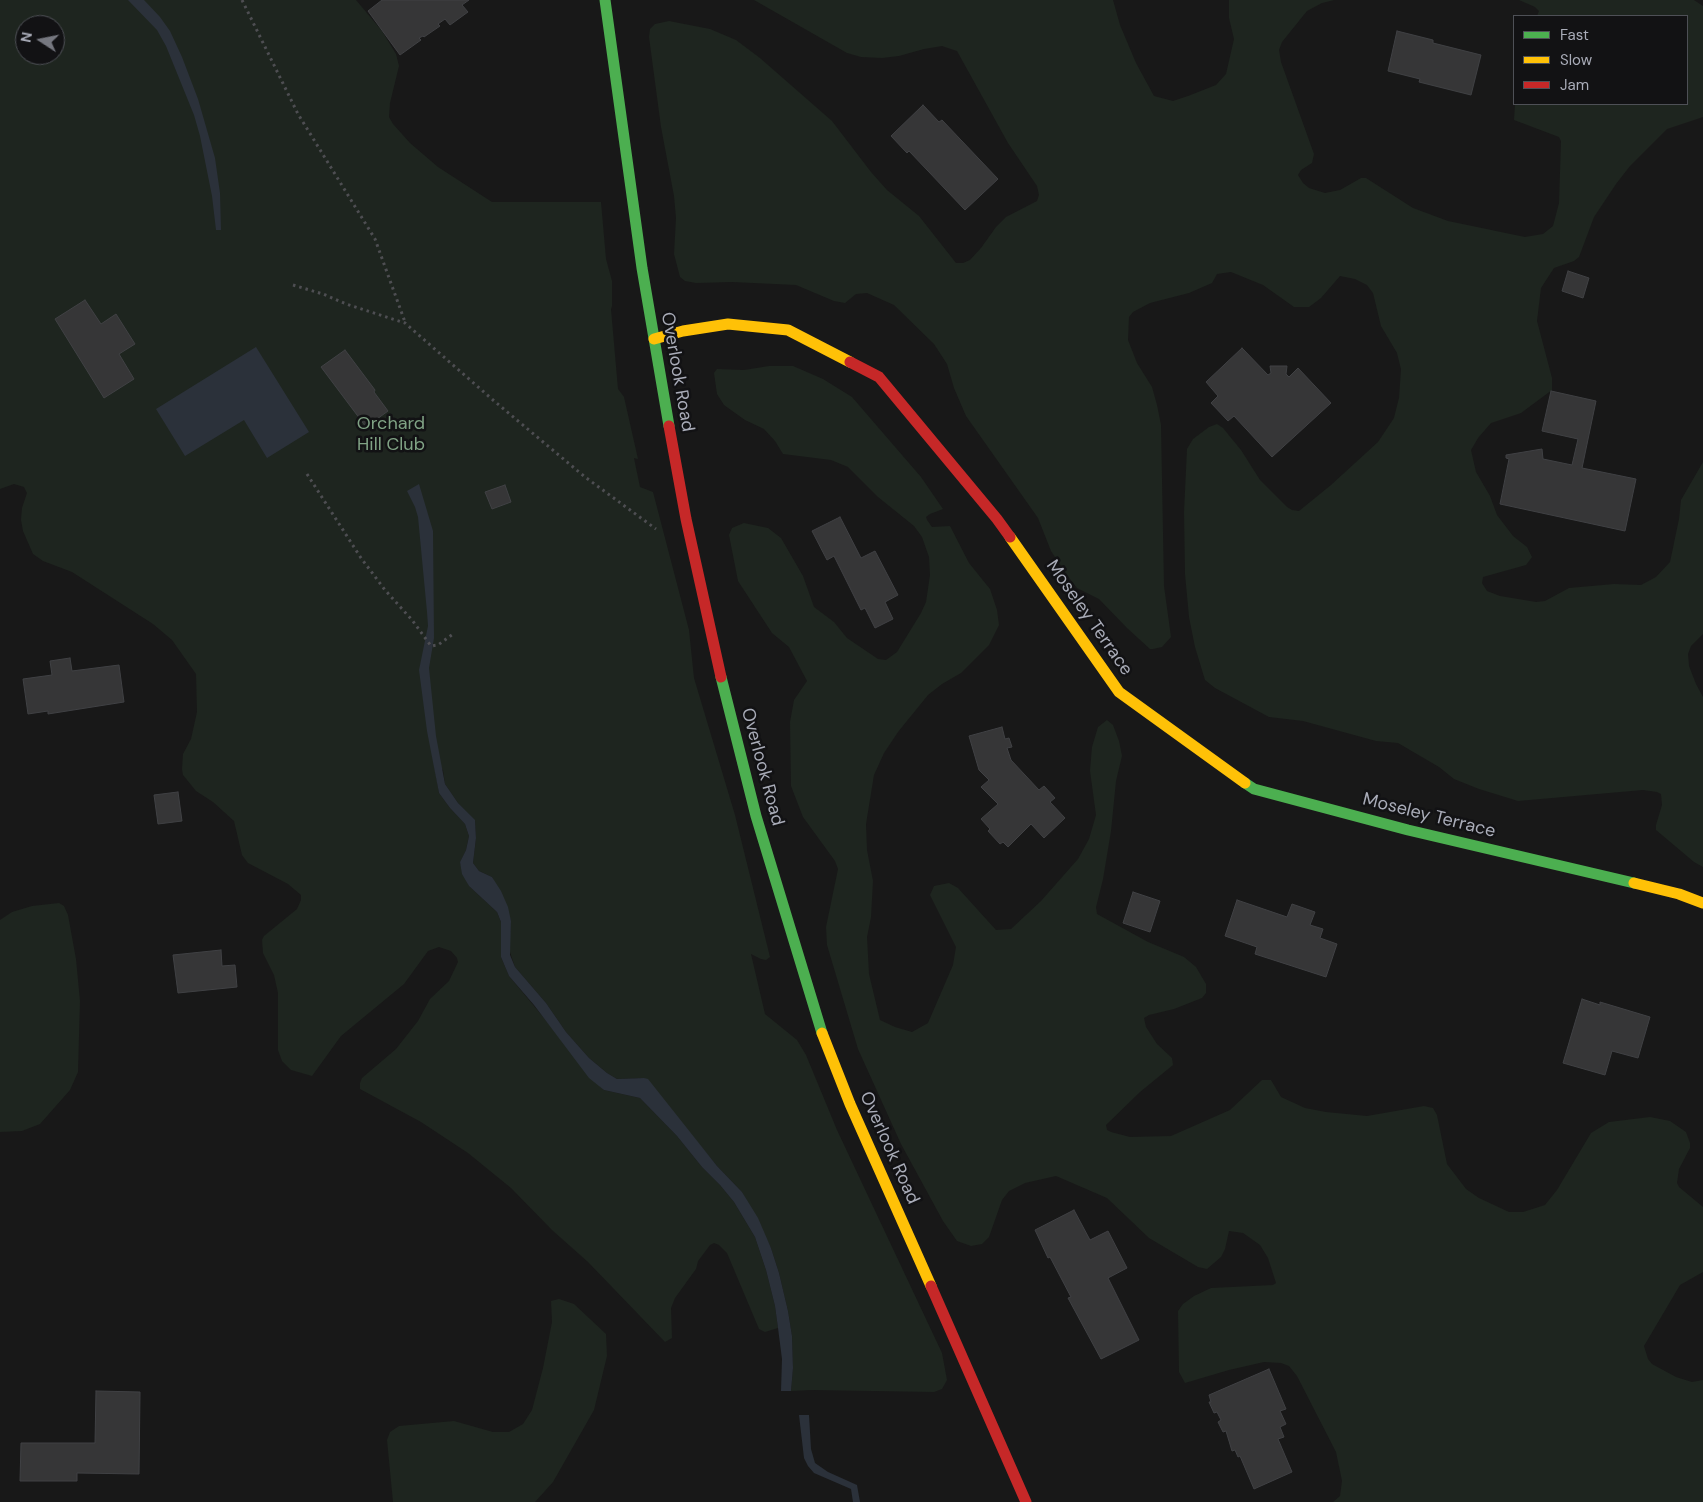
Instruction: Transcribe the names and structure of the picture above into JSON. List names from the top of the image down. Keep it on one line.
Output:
{"streets":{"street":["Overlook Road","Moseley Terrace"]},"crossings":[["Overlook Road","Moseley Terrace"]],"parks":["Orchard Hill Club"],"legend":["Fast","Slow","Jam"],"north":"left"}
